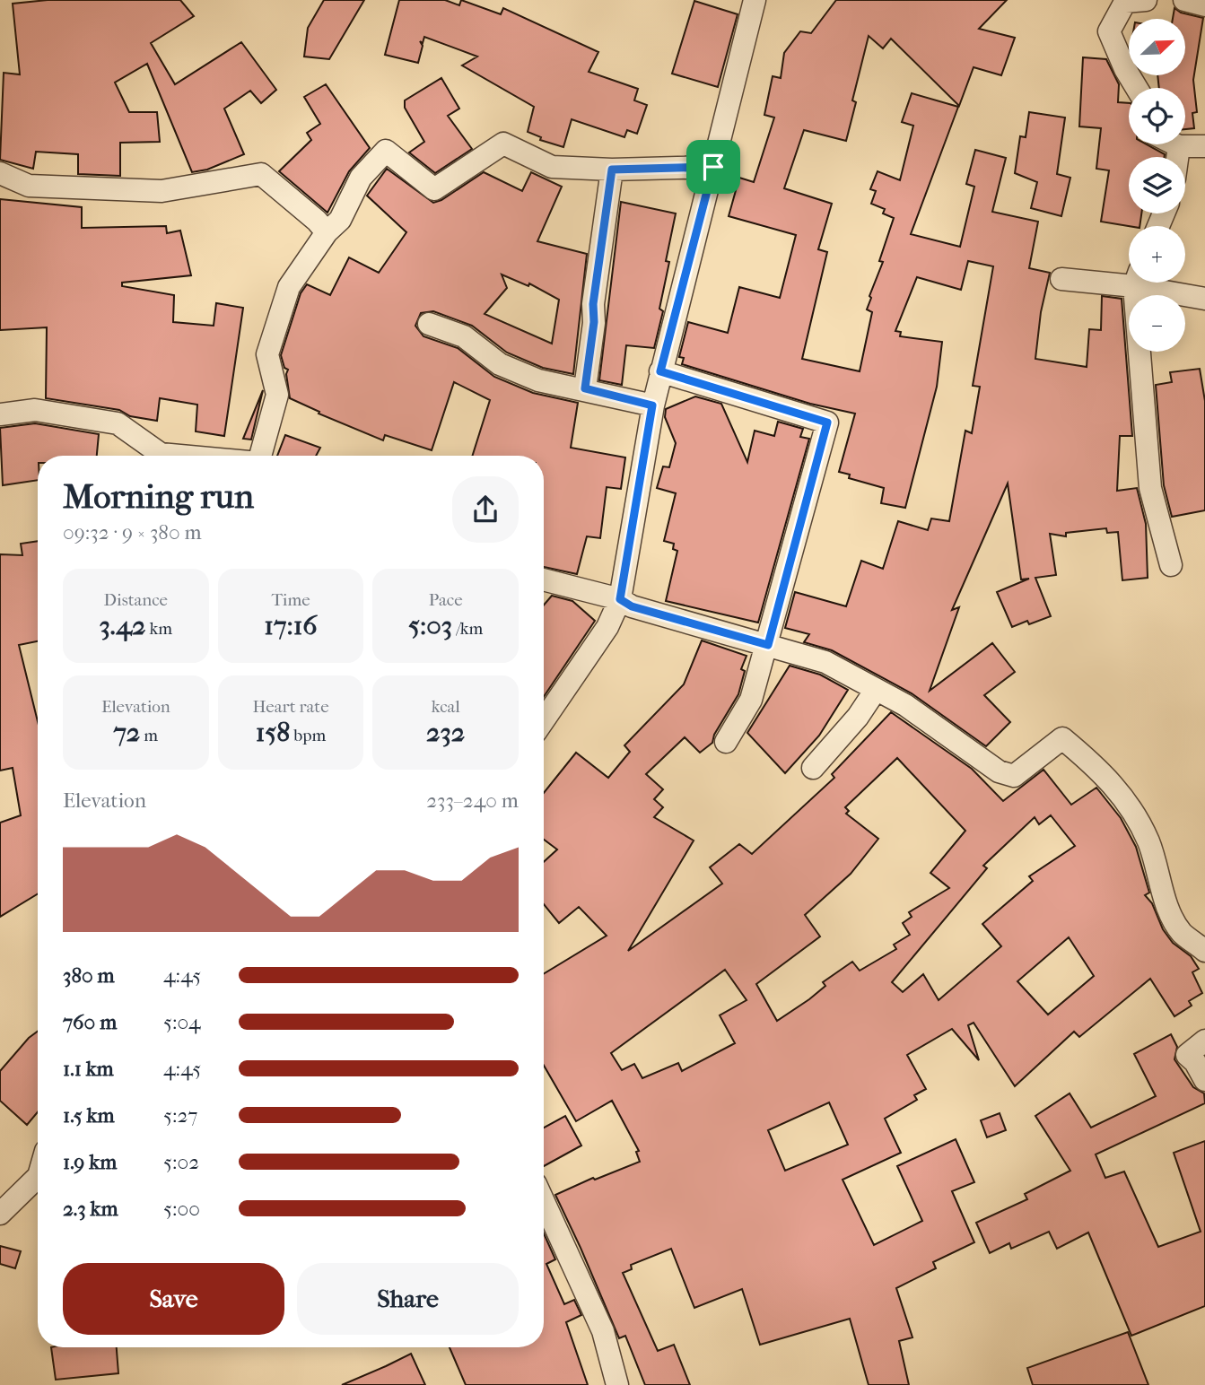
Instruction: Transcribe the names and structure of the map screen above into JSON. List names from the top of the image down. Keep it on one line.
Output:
{"north":"top right","page":{"map_buttons":["+","−"],"heading":["Morning run","09:32 · 9 × 380 m"],"stats":[["Distance","3.42 km"],["Time","17:16"],["Pace","5:03 /km"],["Elevation","72 m"],["Heart rate","158 bpm"],["kcal","232"]],"chart":["Elevation","233–240 m"],"list":[{"name":"380 m","note":"4:45"},{"name":"760 m","note":"5:04"},{"name":"1.1 km","note":"4:45"},{"name":"1.5 km","note":"5:27"},{"name":"1.9 km","note":"5:02"},{"name":"2.3 km","note":"5:00"}],"buttons":["Save","Share"]}}
